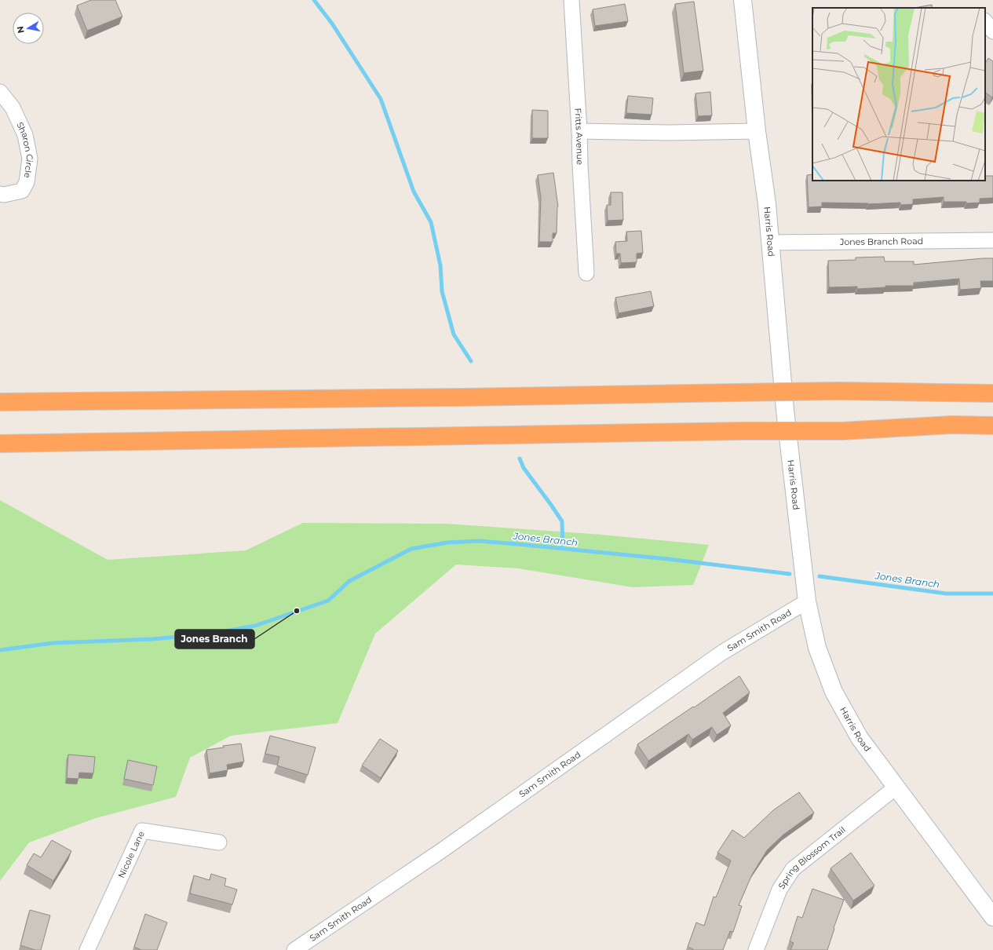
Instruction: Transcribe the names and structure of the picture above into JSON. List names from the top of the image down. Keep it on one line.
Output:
{"streets":{"street":["Fritts Avenue","Sharon Circle","Harris Road","Jones Branch Road","Sam Smith Road","Nicole Lane","Spring Blossom Trail"]},"crossings":[["Harris Road","Jones Branch Road"],["Harris Road","Sam Smith Road"],["Harris Road","Spring Blossom Trail"]],"water":["Jones Branch"],"places":["Jones Branch"],"north":"left"}
